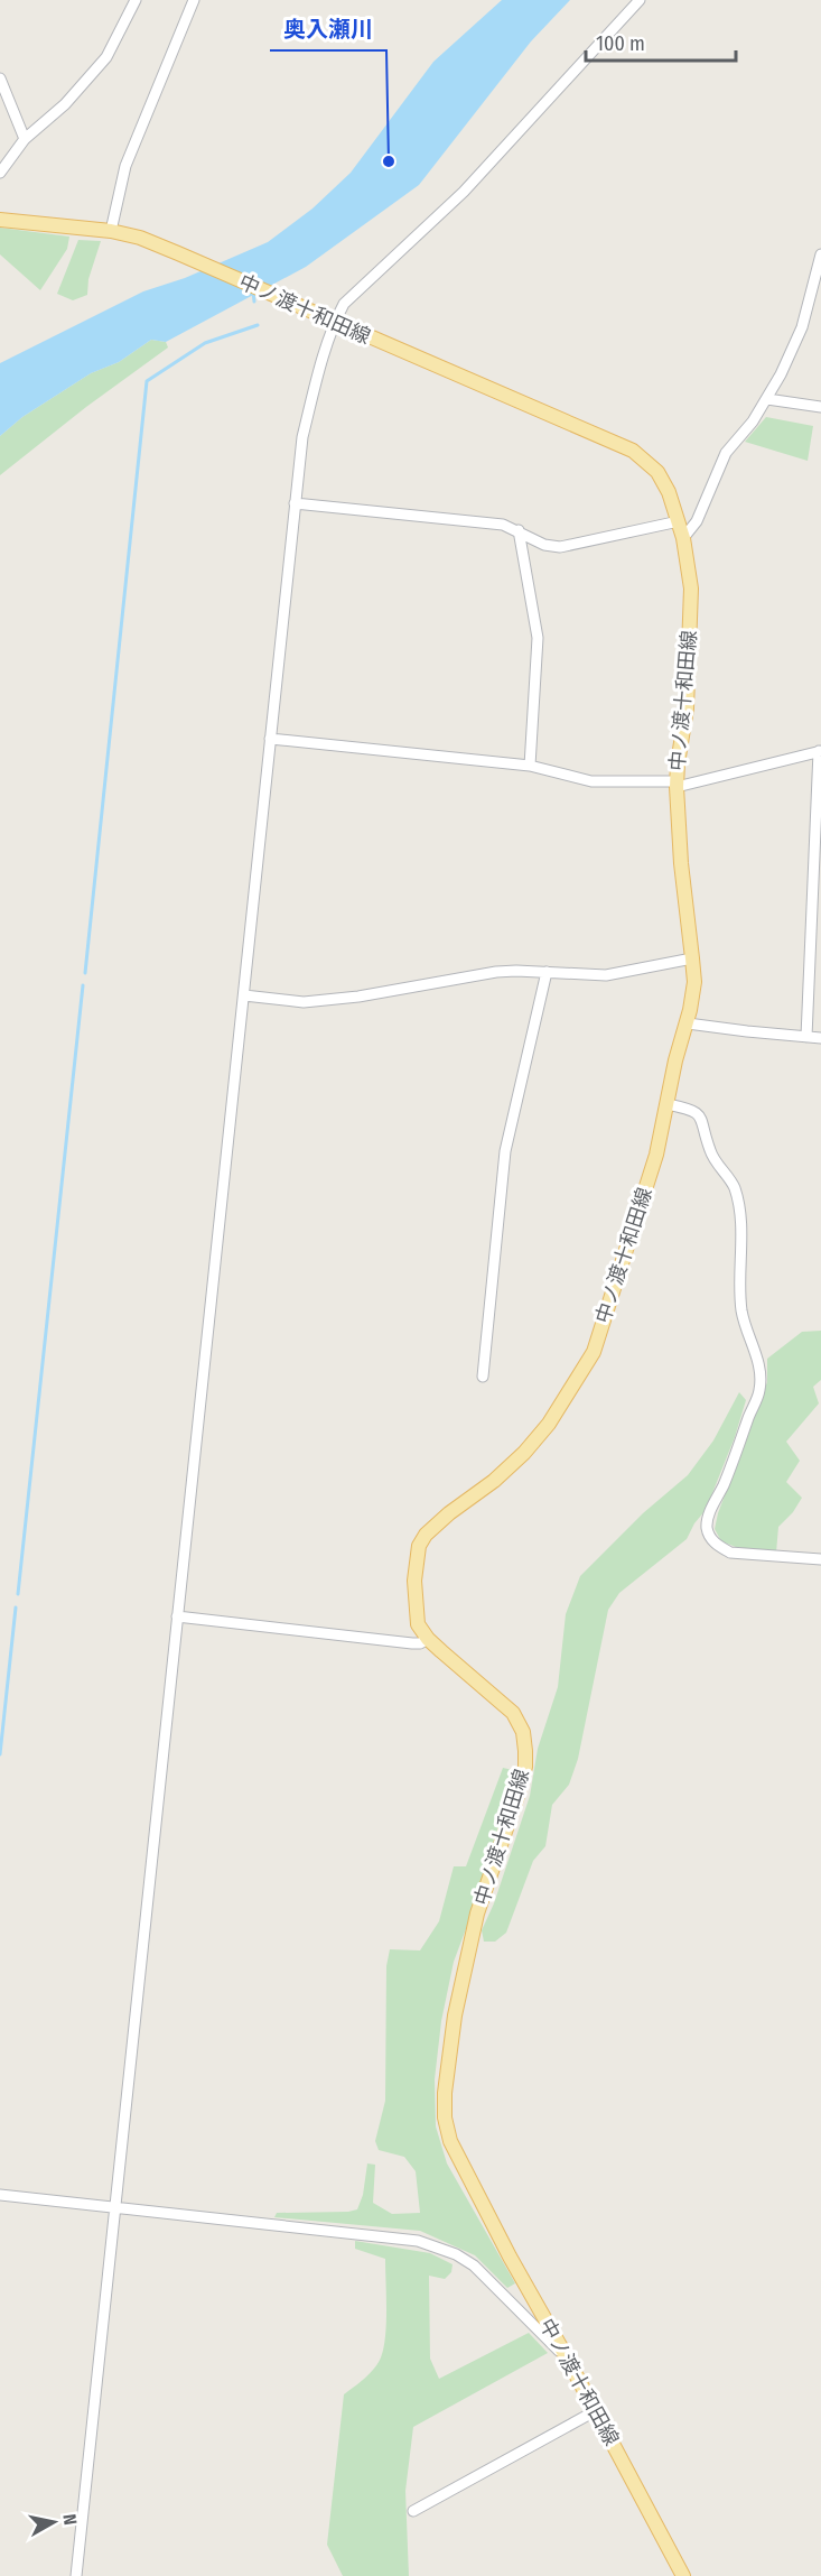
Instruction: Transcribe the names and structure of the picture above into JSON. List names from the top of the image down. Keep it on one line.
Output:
{"streets":{"main road":["中ノ渡十和田線"]},"places":["奥入瀬川"],"scale_bar":"100 m","north":"right"}
